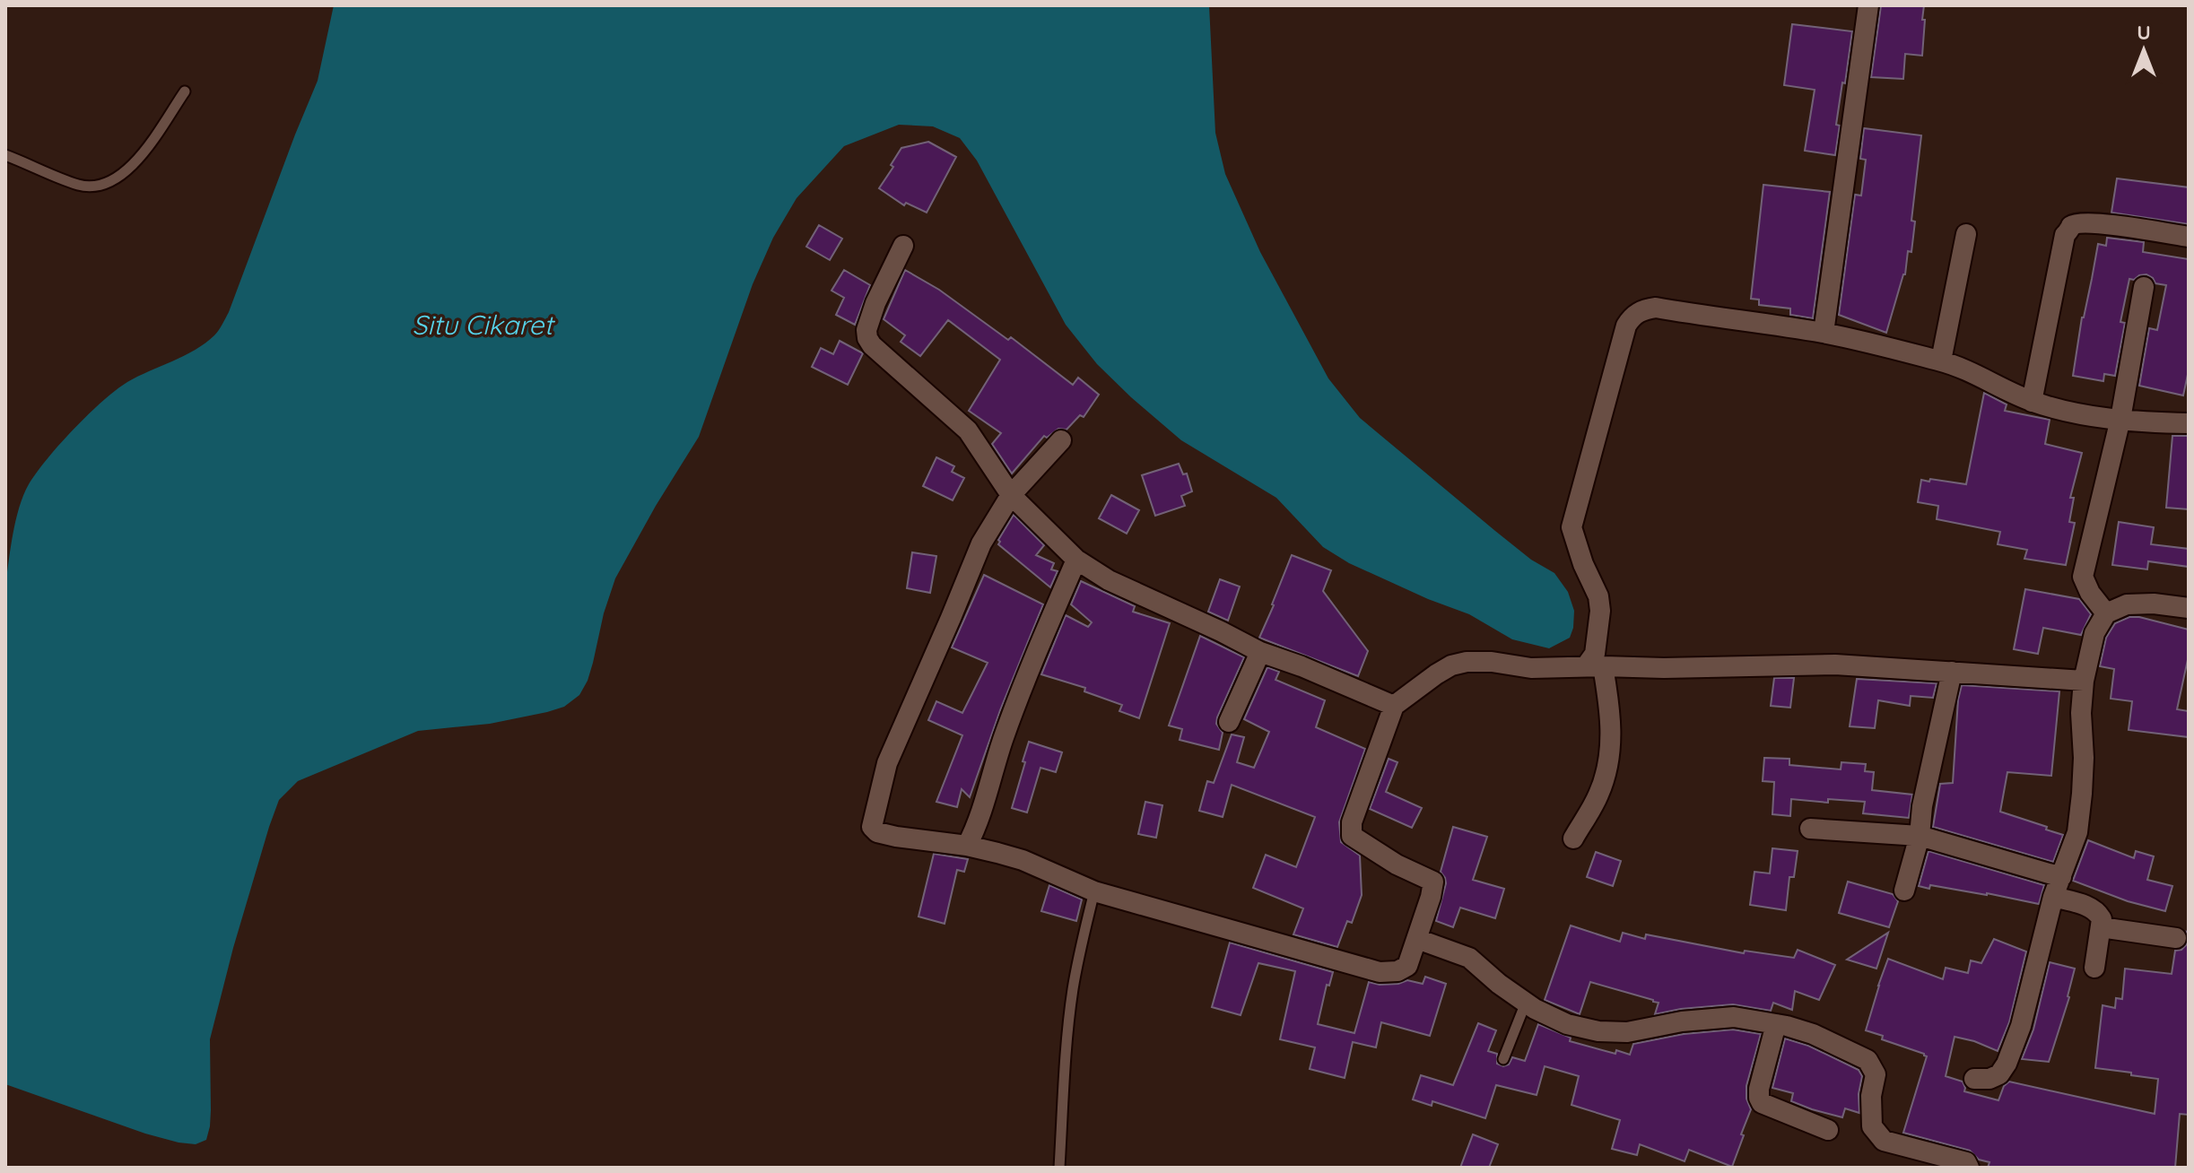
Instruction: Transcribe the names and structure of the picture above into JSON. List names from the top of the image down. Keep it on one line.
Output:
{"water":["Situ Cikaret"],"north":"top"}
